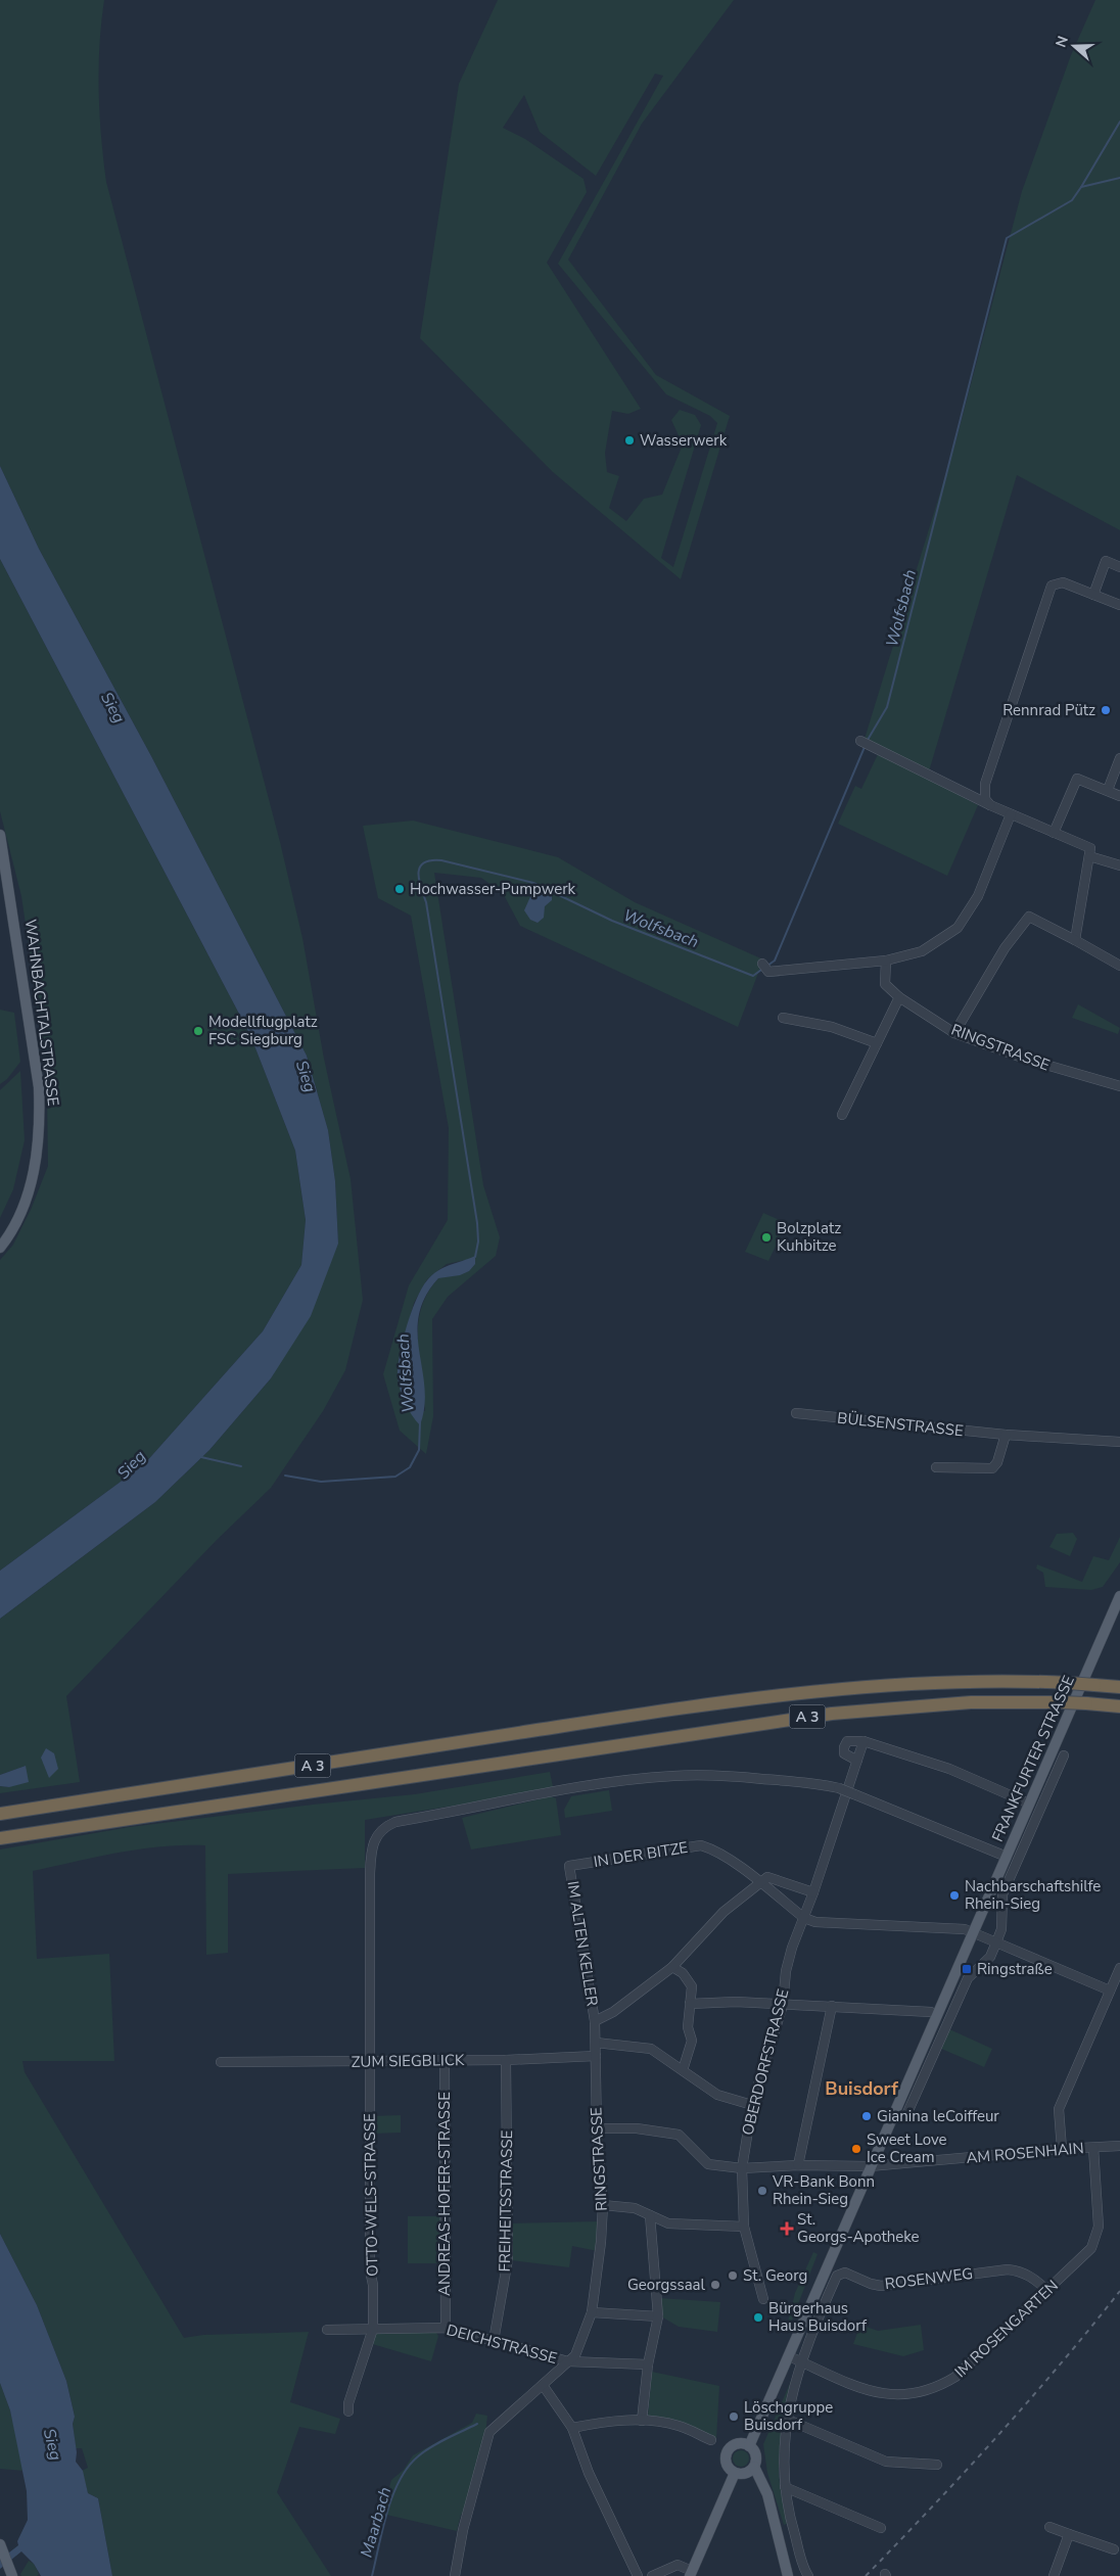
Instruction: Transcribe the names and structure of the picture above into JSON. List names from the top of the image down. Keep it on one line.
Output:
{"streets":{"highway":["A 3"],"main road":["WAHNBACHTALSTRASSE","FRANKFURTER STRASSE"],"street":["RINGSTRASSE","BÜLSENSTRASSE","IN DER BITZE","IM ALTEN KELLER","ZUM SIEGBLICK","OBERDORFSTRASSE","AM ROSENHAIN","ANDREAS-HOFER-STRASSE","OTTO-WELS-STRASSE","FREIHEITSSTRASSE","ROSENWEG","IM ROSENGARTEN","DEICHSTRASSE"]},"crossings":[["RINGSTRASSE","IM ALTEN KELLER"],["RINGSTRASSE","ZUM SIEGBLICK"],["RINGSTRASSE","AM ROSENHAIN"],["RINGSTRASSE","DEICHSTRASSE"],["FRANKFURTER STRASSE","AM ROSENHAIN"],["FRANKFURTER STRASSE","OTTO-WELS-STRASSE"],["FRANKFURTER STRASSE","IM ROSENGARTEN"],["IN DER BITZE","IM ALTEN KELLER"],["ZUM SIEGBLICK","ANDREAS-HOFER-STRASSE"],["ZUM SIEGBLICK","OTTO-WELS-STRASSE"],["ZUM SIEGBLICK","FREIHEITSSTRASSE"],["OBERDORFSTRASSE","AM ROSENHAIN"],["AM ROSENHAIN","IM ROSENGARTEN"],["ANDREAS-HOFER-STRASSE","DEICHSTRASSE"],["OTTO-WELS-STRASSE","DEICHSTRASSE"],["FREIHEITSSTRASSE","DEICHSTRASSE"],["ROSENWEG","IM ROSENGARTEN"]],"districts":["Buisdorf"],"water":["Wolfsbach","Sieg","Maarbach"],"places":{"other":["Wasserwerk","Rennrad Pütz","Hochwasser-Pumpwerk","Modellflugplatz FSC Siegburg","Bolzplatz Kuhbitze","Nachbarschaftshilfe Rhein-Sieg","Gianina leCoiffeur","Sweet Love Ice Cream","VR-Bank Bonn Rhein-Sieg","St. Georg","Georgssaal","Bürgerhaus Haus Buisdorf","Löschgruppe Buisdorf"],"transit":["Ringstraße"],"health":["St. Georgs-Apotheke"]},"north":"left"}
